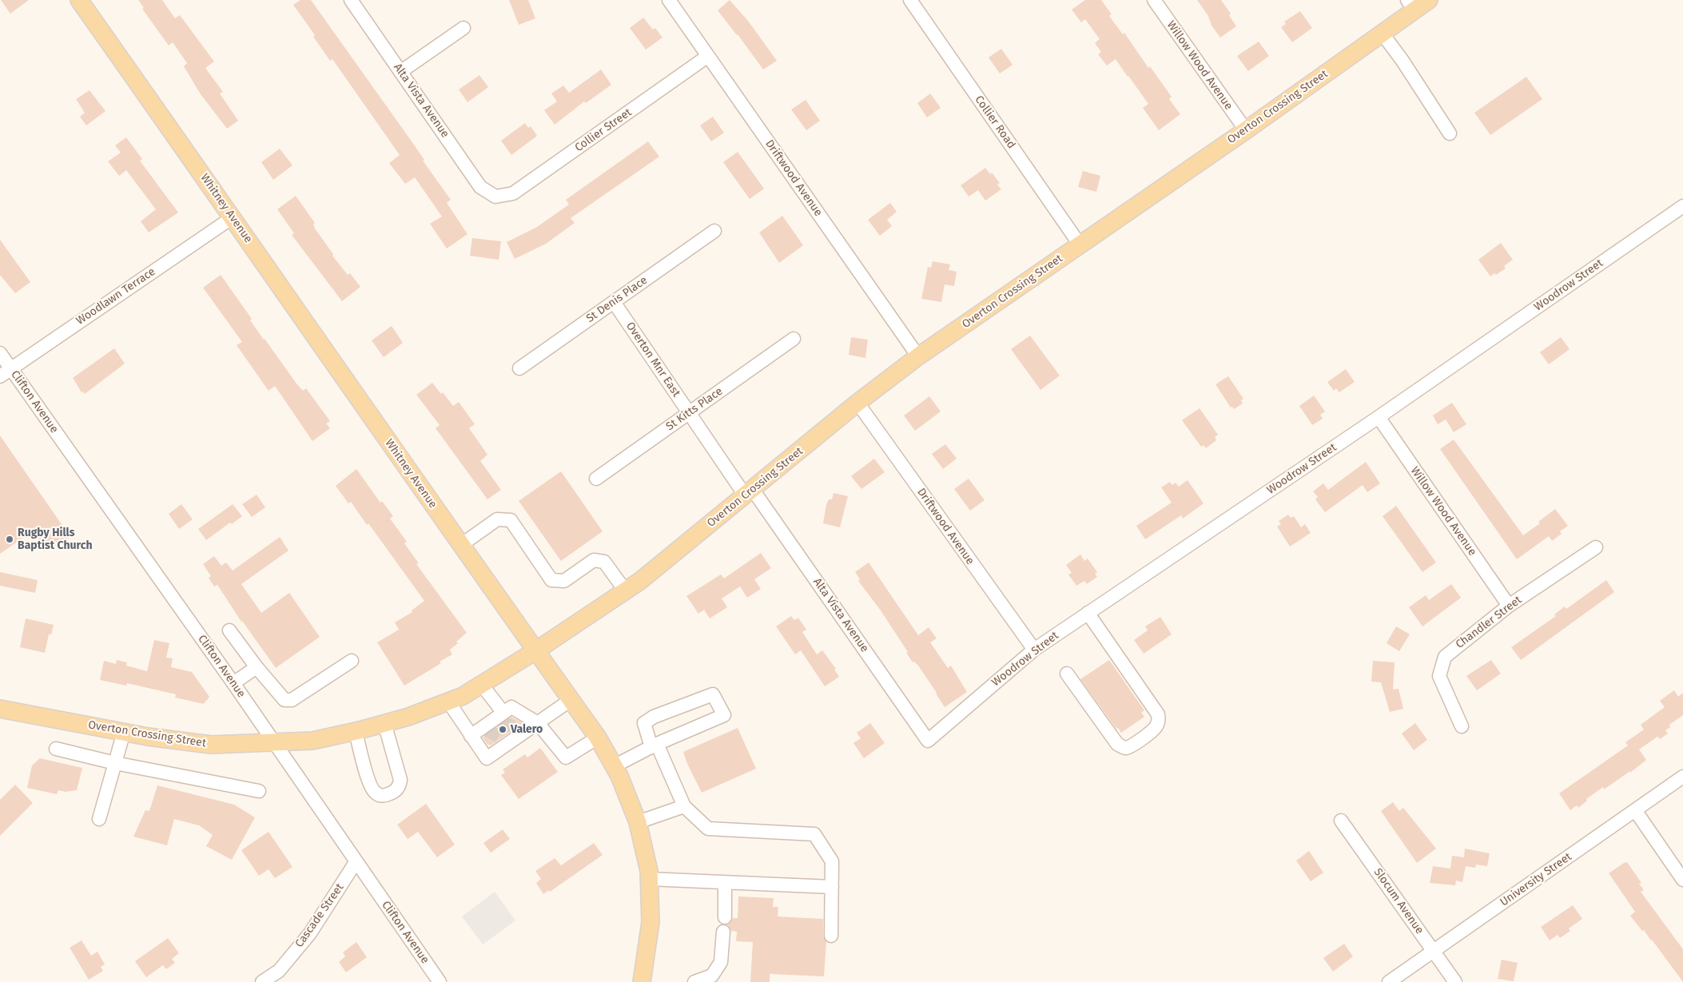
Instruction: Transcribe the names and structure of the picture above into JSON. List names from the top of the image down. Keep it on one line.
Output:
{"streets":{"main road":["Overton Crossing Street","Whitney Avenue"],"street":["Willow Wood Avenue","Alta Vista Avenue","Collier Road","Collier Street","Driftwood Avenue","Woodrow Street","Woodlawn Terrace","St Denis Place","Overton Mnr East","Clifton Avenue","St Kitts Place","Chandler Street","University Street","Slocum Avenue","Cascade Street"]},"crossings":[["Willow Wood Avenue","Overton Crossing Street"],["Willow Wood Avenue","Woodrow Street"],["Willow Wood Avenue","Chandler Street"],["Alta Vista Avenue","Overton Crossing Street"],["Alta Vista Avenue","Collier Street"],["Alta Vista Avenue","Woodrow Street"],["Alta Vista Avenue","Overton Mnr East"],["Overton Crossing Street","Collier Road"],["Overton Crossing Street","Driftwood Avenue"],["Overton Crossing Street","Whitney Avenue"],["Overton Crossing Street","Overton Mnr East"],["Overton Crossing Street","Clifton Avenue"],["Collier Street","Driftwood Avenue"],["Driftwood Avenue","Woodrow Street"],["Whitney Avenue","Woodlawn Terrace"],["Woodlawn Terrace","Clifton Avenue"],["St Denis Place","Overton Mnr East"],["Overton Mnr East","St Kitts Place"],["Clifton Avenue","Cascade Street"],["University Street","Slocum Avenue"]],"places":["Rugby Hills Baptist Church","Valero"]}
